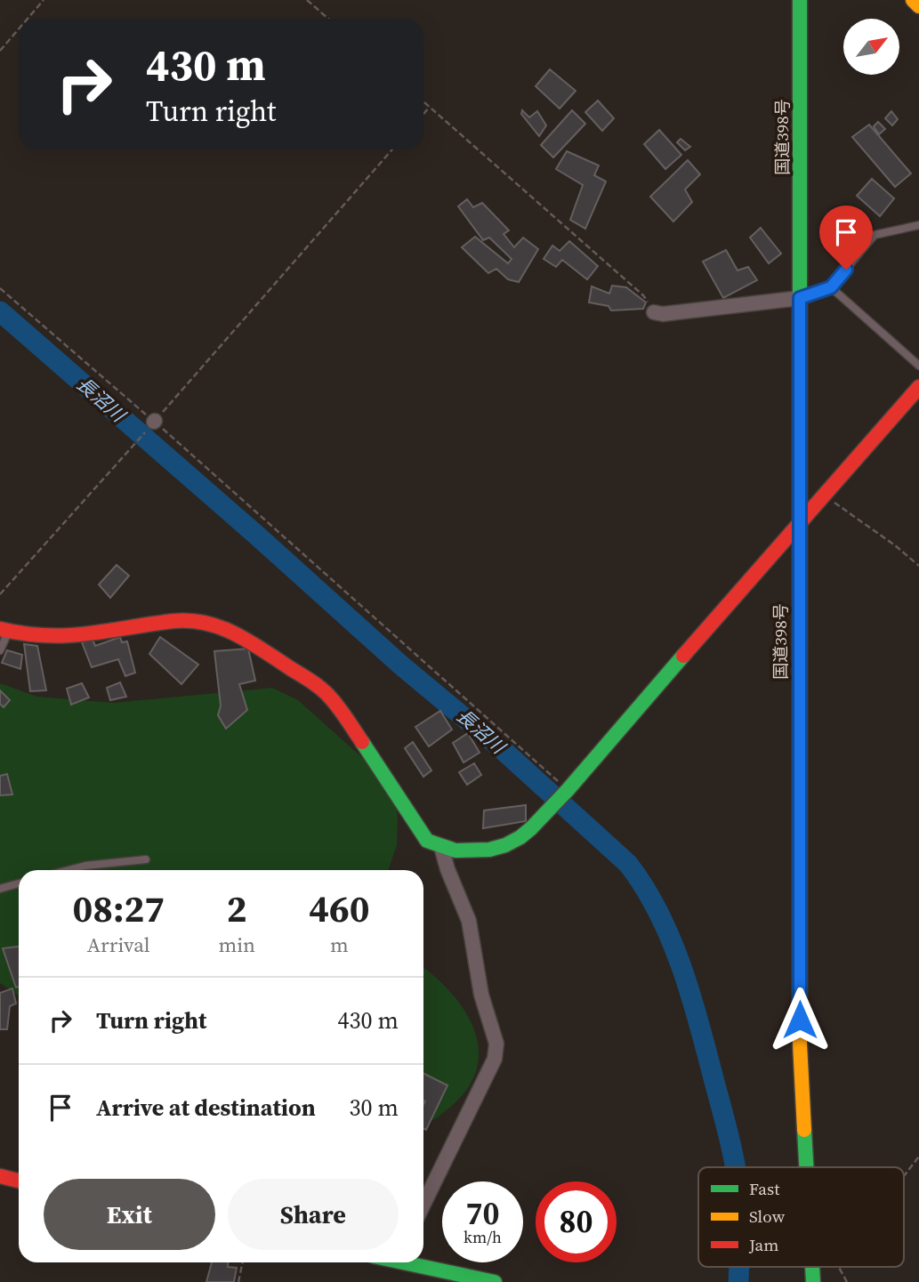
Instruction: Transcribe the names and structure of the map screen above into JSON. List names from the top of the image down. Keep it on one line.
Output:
{"streets":{"main road":["国道398号"]},"water":["長沼川"],"legend":["Fast","Slow","Jam"],"north":"top right","page":{"turn":["430 m","Turn right"],"eta":["08:27","Arrival","2","min","460","m"],"list":[{"name":"Turn right","value":"430 m"},{"name":"Arrive at destination","value":"30 m"}],"buttons":["Exit","Share"],"speed":"70 km/h","limit":"80"}}
